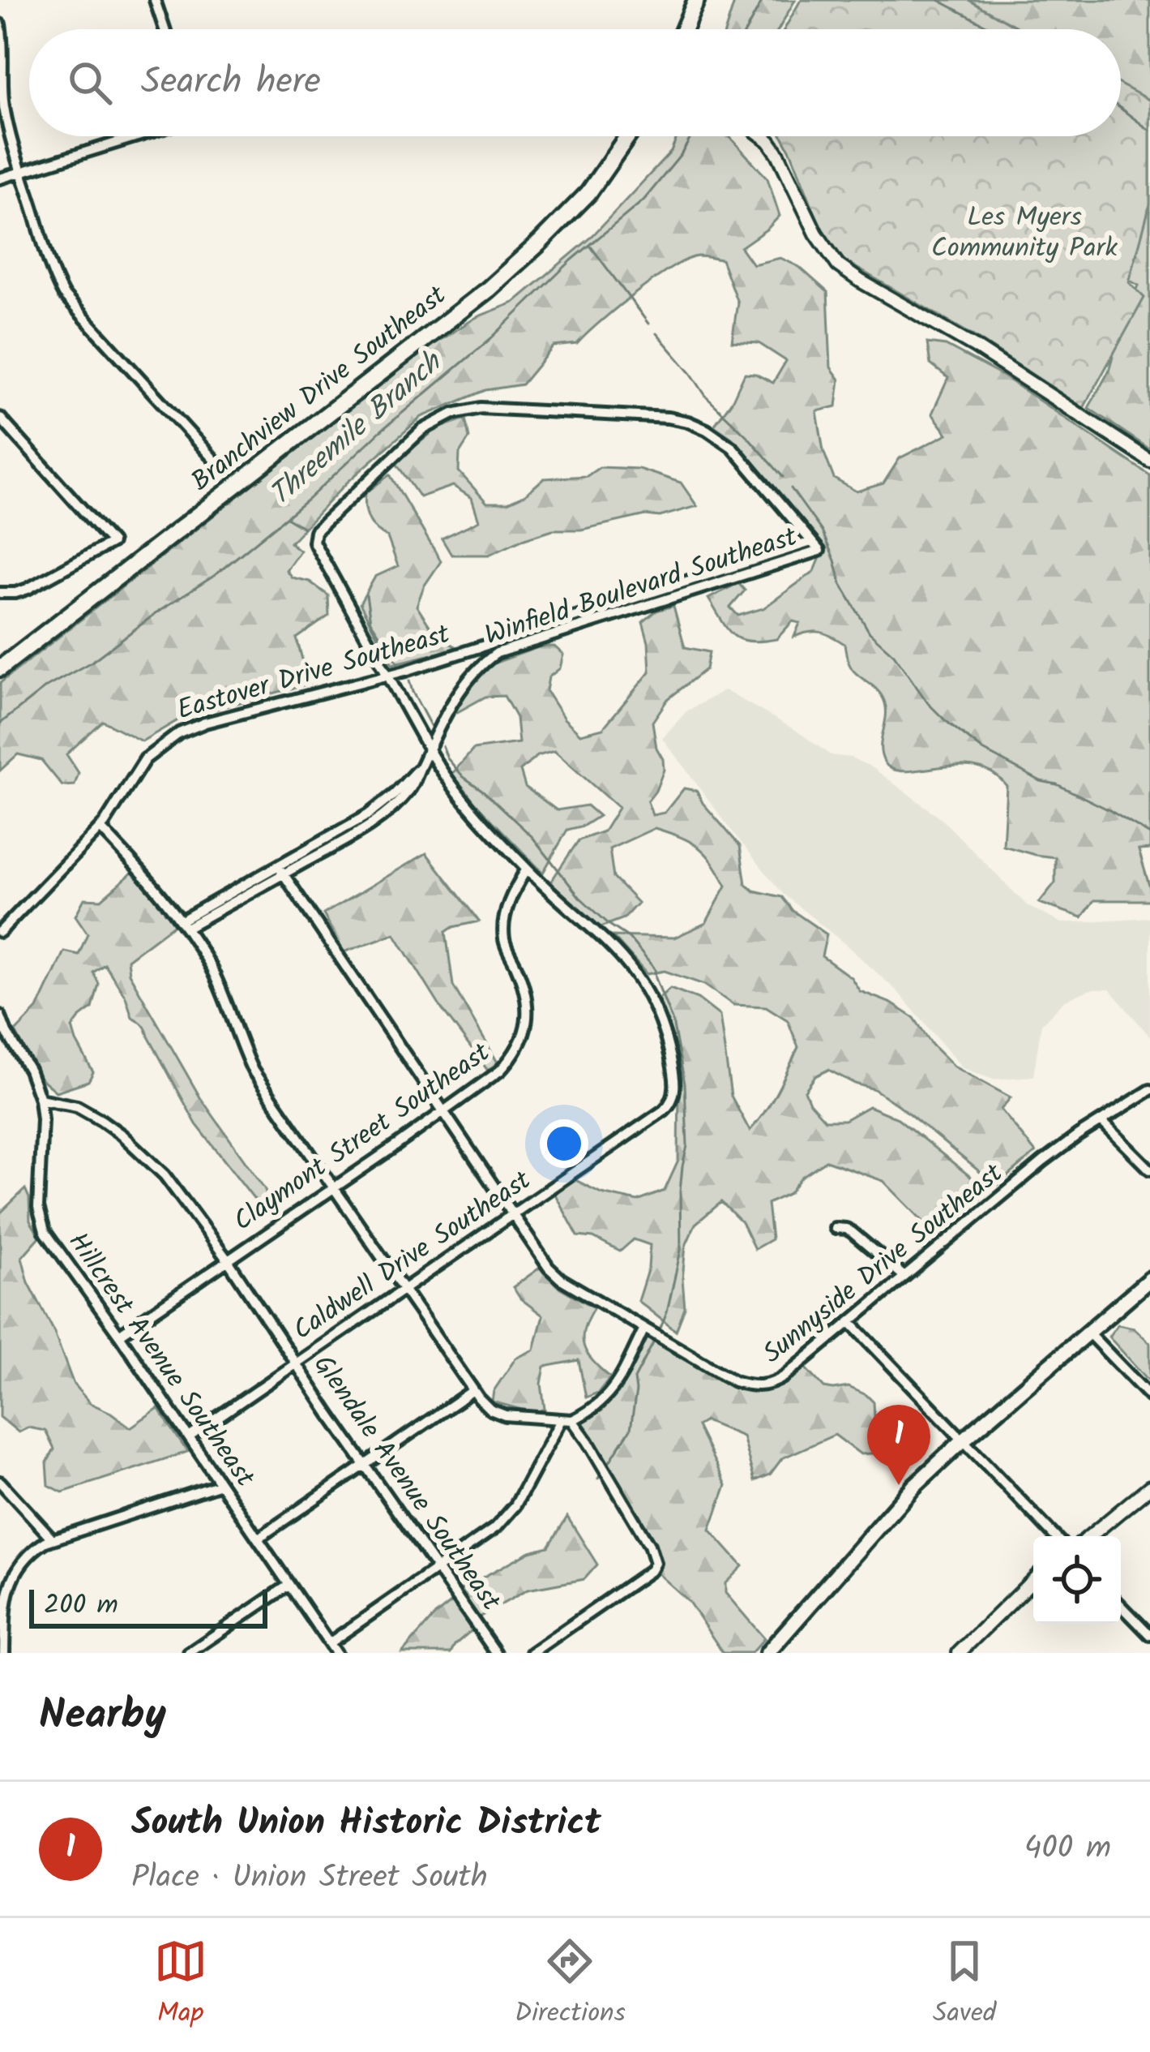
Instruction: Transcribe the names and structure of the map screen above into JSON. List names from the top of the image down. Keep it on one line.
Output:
{"streets":{"main road":["Branchview Drive Southeast"],"street":["Winfield Boulevard Southeast","Eastover Drive Southeast","Claymont Street Southeast","Caldwell Drive Southeast","Sunnyside Drive Southeast","Hillcrest Avenue Southeast","Glendale Avenue Southeast"]},"crossings":[["Winfield Boulevard Southeast","Eastover Drive Southeast"],["Winfield Boulevard Southeast","Caldwell Drive Southeast"],["Winfield Boulevard Southeast","Sunnyside Drive Southeast"],["Eastover Drive Southeast","Caldwell Drive Southeast"],["Claymont Street Southeast","Caldwell Drive Southeast"],["Claymont Street Southeast","Sunnyside Drive Southeast"],["Claymont Street Southeast","Hillcrest Avenue Southeast"],["Claymont Street Southeast","Glendale Avenue Southeast"],["Caldwell Drive Southeast","Sunnyside Drive Southeast"],["Caldwell Drive Southeast","Hillcrest Avenue Southeast"],["Caldwell Drive Southeast","Glendale Avenue Southeast"],["Hillcrest Avenue Southeast","Glendale Avenue Southeast"]],"water":["Threemile Branch"],"parks":["Les Myers Community Park"],"scale_bar":"200 m","page":{"search":"Search here","pins":"1","scale":"200 m","heading":"Nearby","list":[{"mark":"1","name":"South Union Historic District","note":"Place · Union Street South","value":"400 m"}],"nav":["Map","Directions","Saved"]}}
